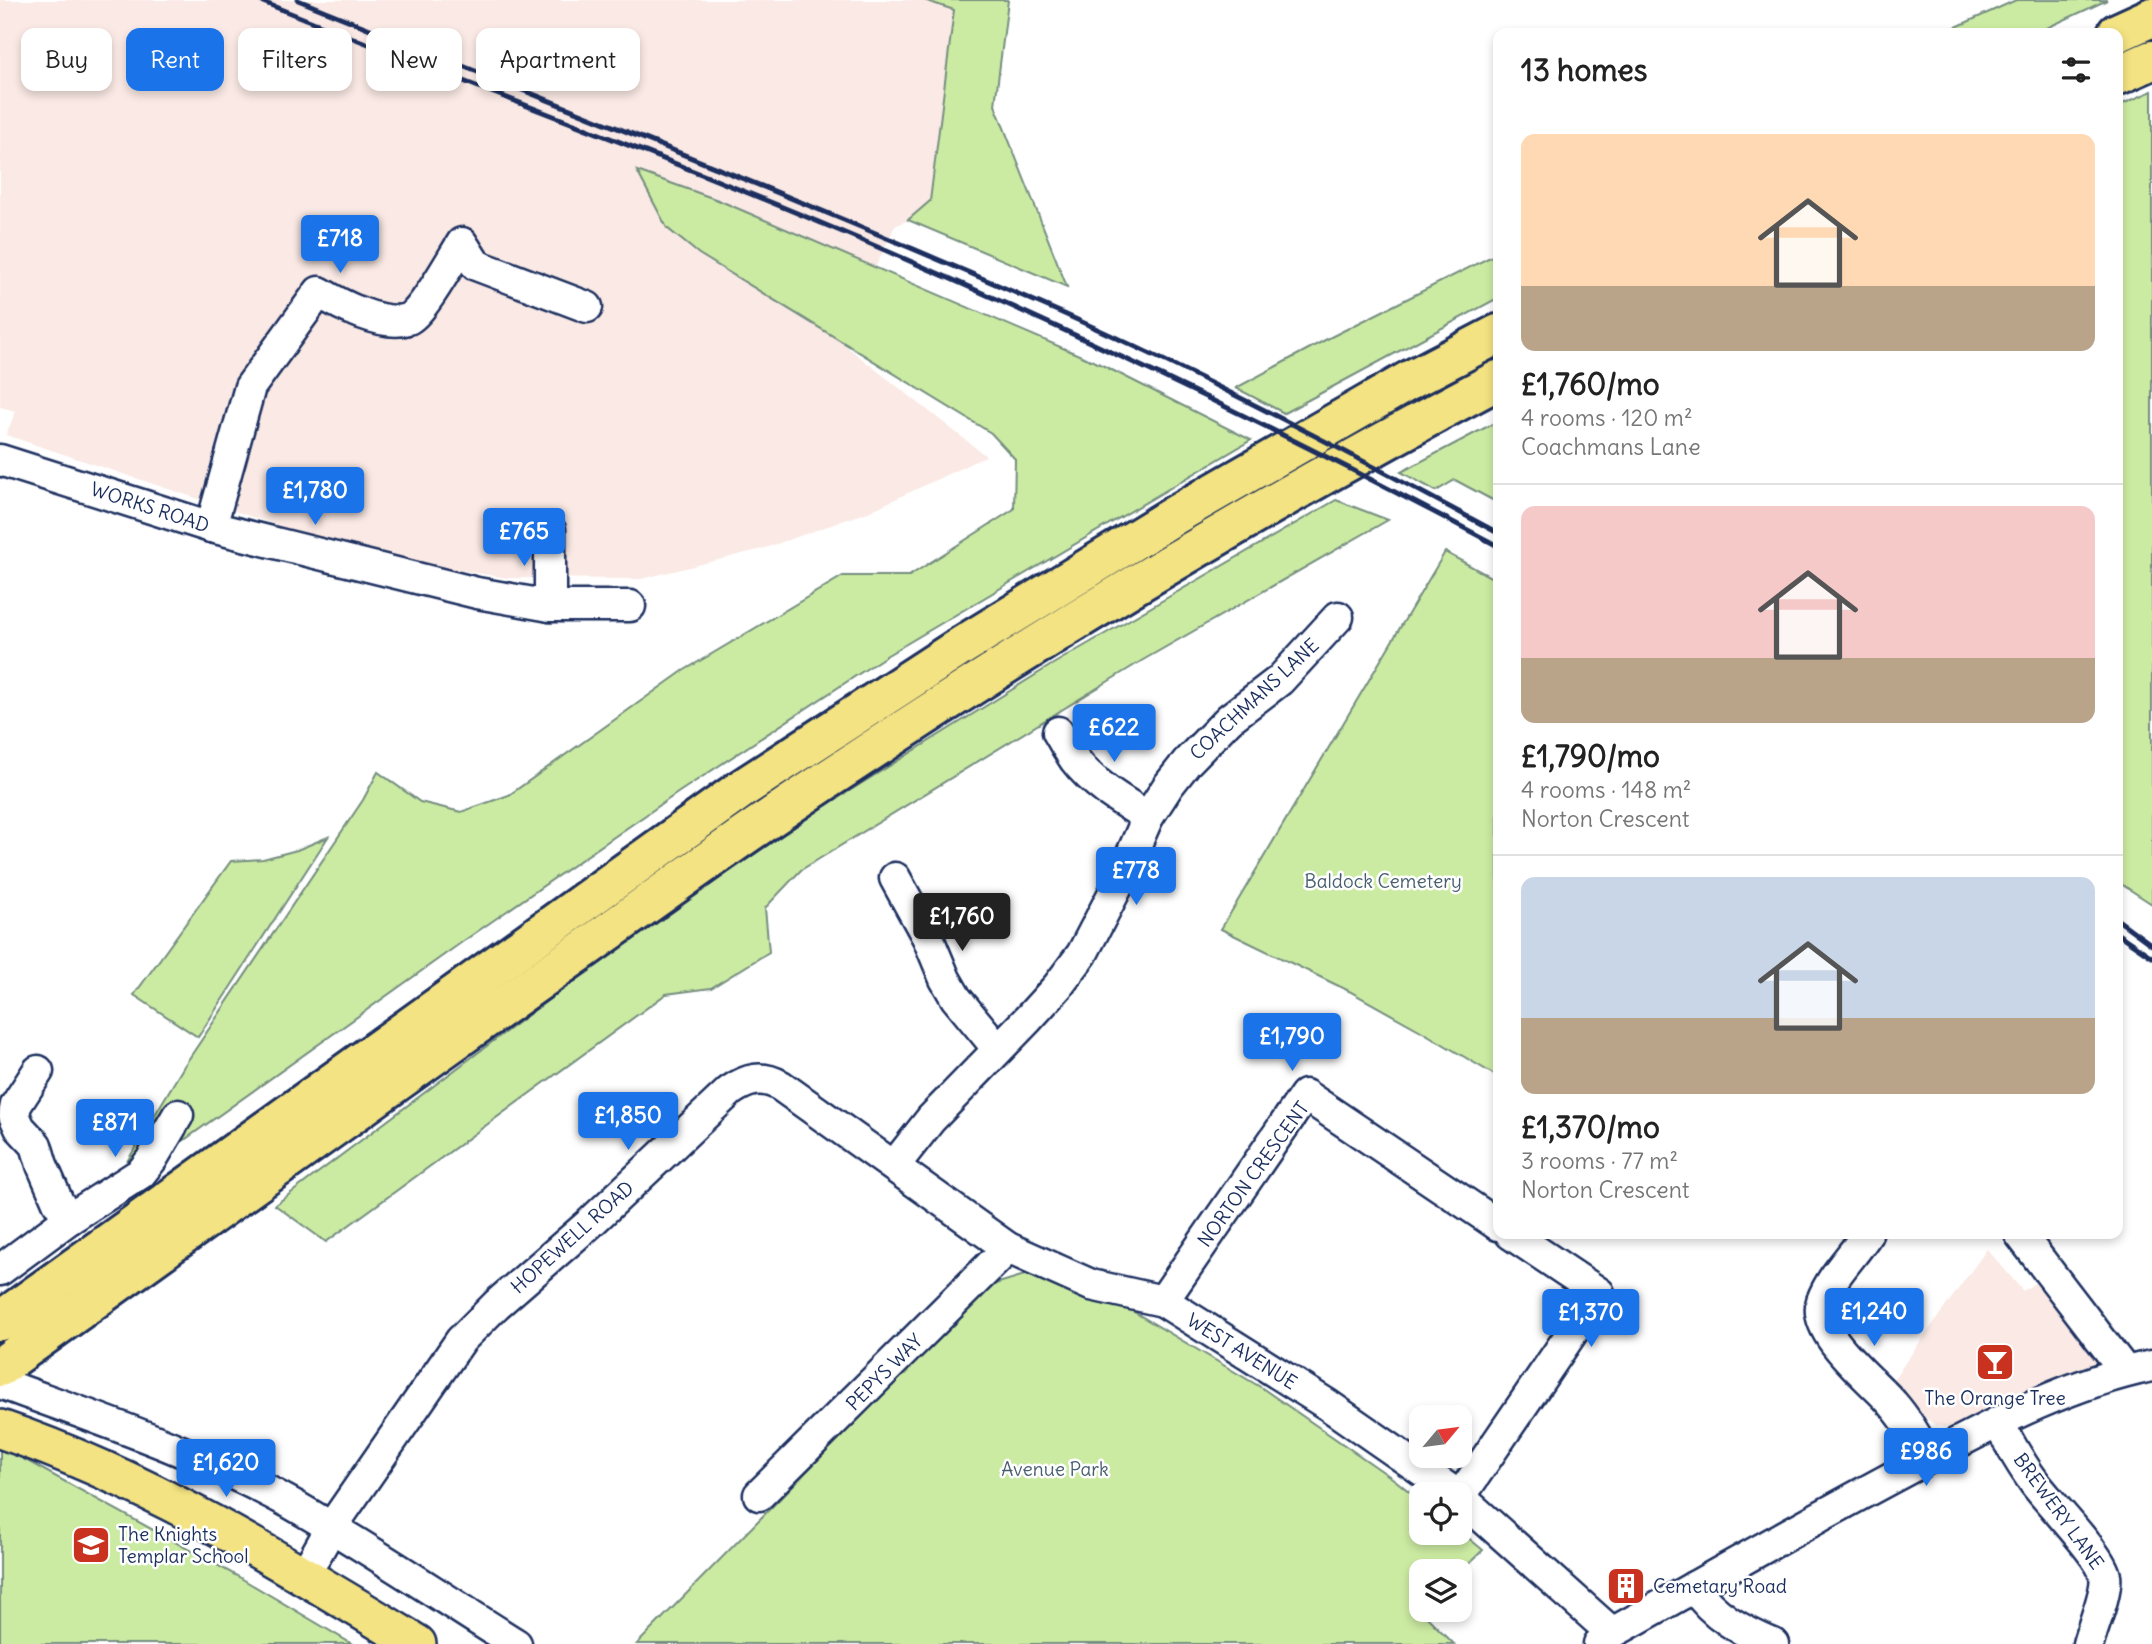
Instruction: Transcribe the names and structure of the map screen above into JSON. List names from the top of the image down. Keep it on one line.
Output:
{"streets":{"street":["WORKS ROAD","COACHMANS LANE","NORTON CRESCENT","HOPEWELL ROAD","WEST AVENUE","PEPYS WAY","BREWERY LANE"]},"crossings":[["COACHMANS LANE","HOPEWELL ROAD"],["NORTON CRESCENT","WEST AVENUE"],["HOPEWELL ROAD","WEST AVENUE"],["HOPEWELL ROAD","PEPYS WAY"],["WEST AVENUE","PEPYS WAY"]],"parks":["Baldock Cemetery","Avenue Park"],"places":{"bar":["The Orange Tree"],"school or university":["The Knights Templar School"],"building":["Cemetary Road"]},"north":"top right","page":{"chip":["Buy","Rent","Filters","New","Apartment"],"heading":"13 homes","list":[{"name":"£1,760/mo","note":"4 rooms · 120 m² · Coachmans Lane"},{"name":"£1,790/mo","note":"4 rooms · 148 m² · Norton Crescent"},{"name":"£1,370/mo","note":"3 rooms · 77 m² · Norton Crescent"}],"price":["£718","£1,780","£765","£622","£778","£1,760","£1,790","£1,850","£871","£1,240","£1,370","£986","£1,620"]}}
